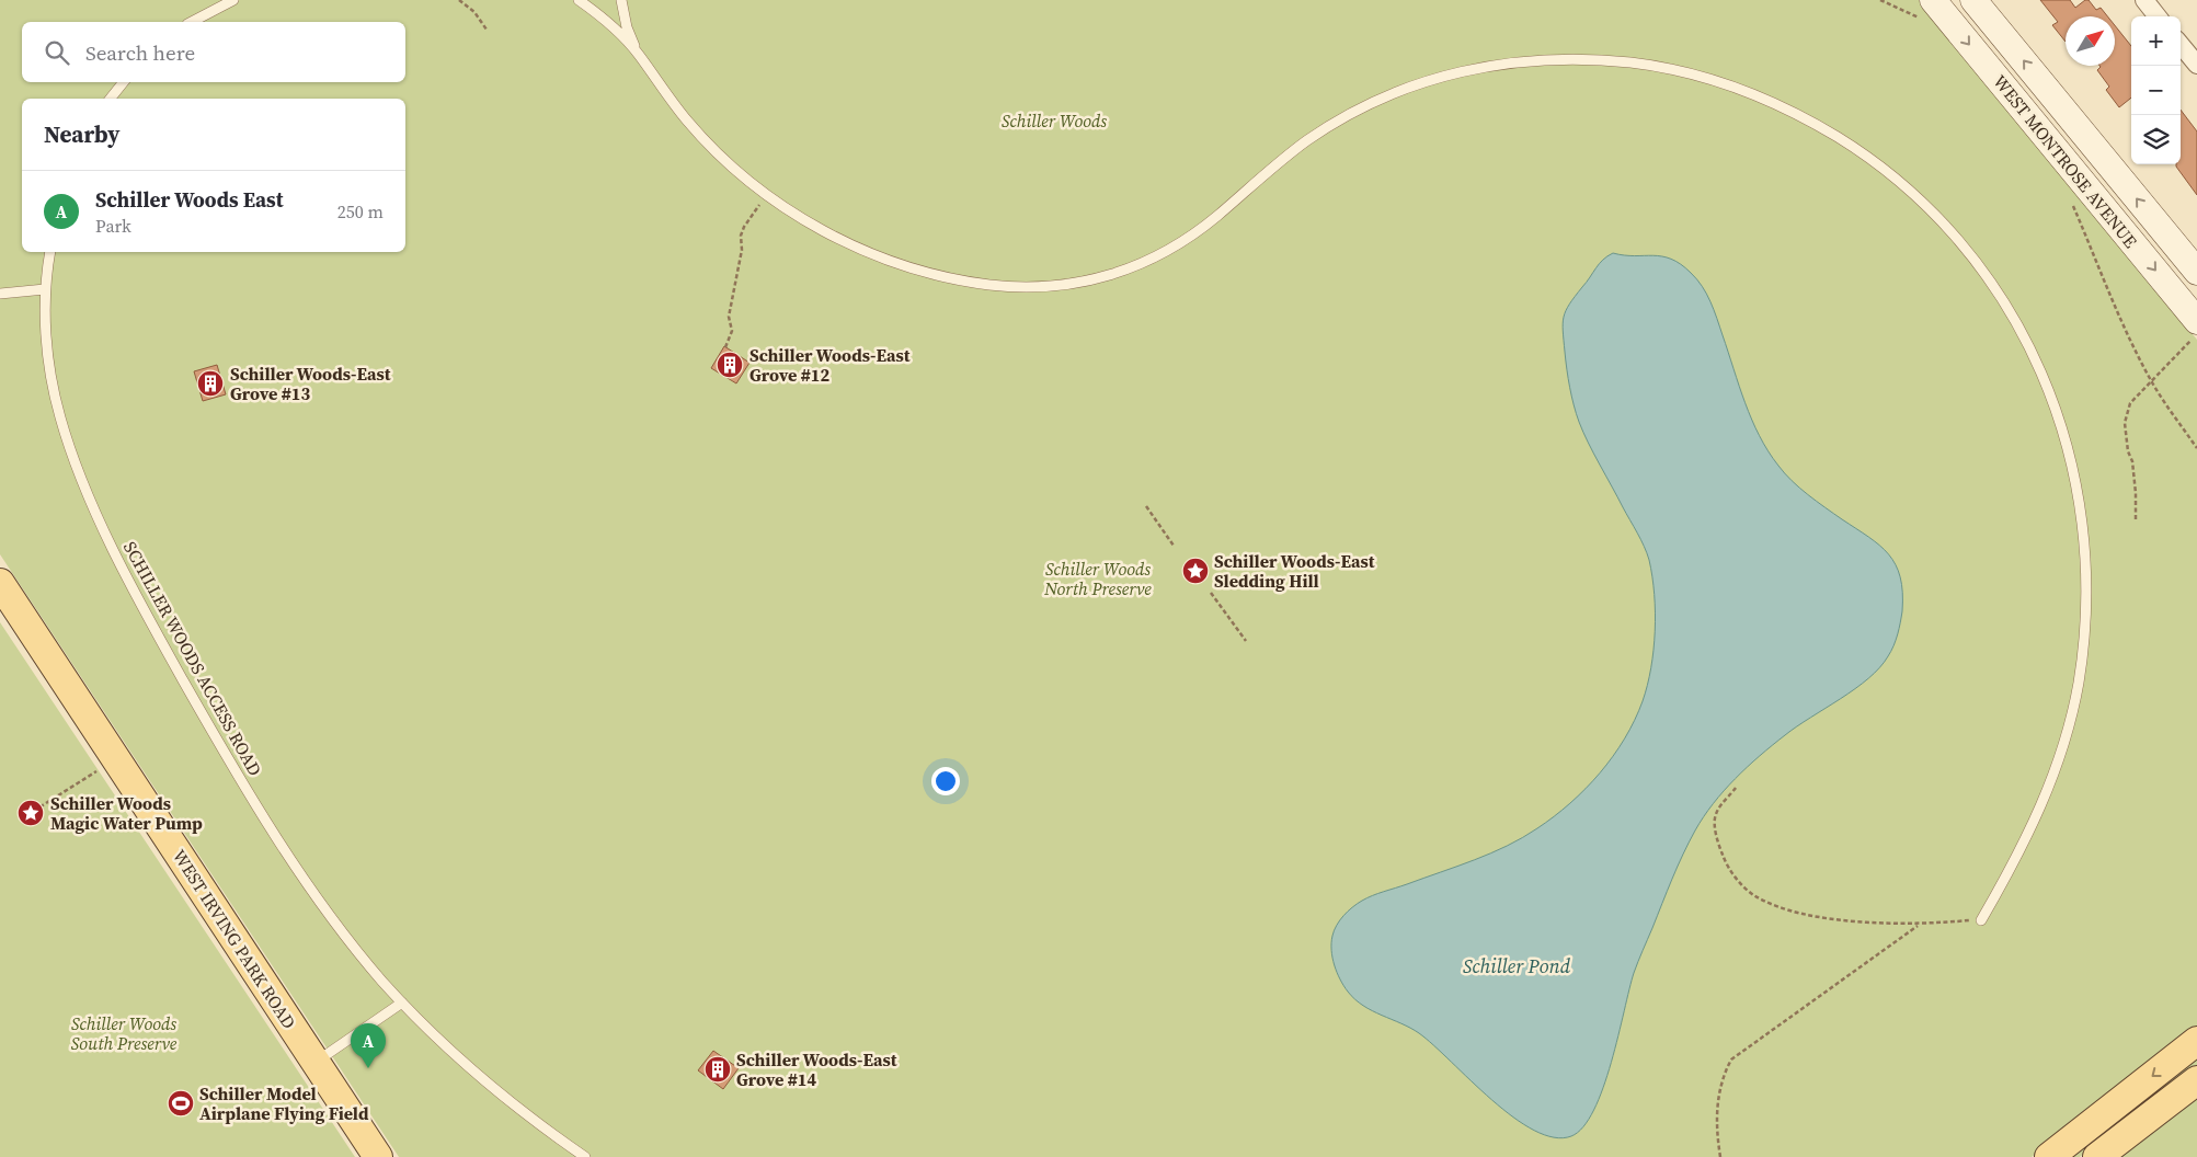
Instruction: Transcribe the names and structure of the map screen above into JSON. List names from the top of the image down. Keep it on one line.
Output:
{"streets":{"main road":["WEST MONTROSE AVENUE","WEST IRVING PARK ROAD"],"lane":["SCHILLER WOODS ACCESS ROAD"]},"water":["Schiller Pond"],"parks":["Schiller Woods","Schiller Woods North Preserve","Schiller Woods South Preserve"],"places":{"building":["Schiller Woods-East Grove #12","Schiller Woods-East Grove #13","Schiller Woods-East Grove #14"],"place":["Schiller Woods-East Sledding Hill","Schiller Woods Magic Water Pump"],"sports":["Schiller Model Airplane Flying Field"]},"north":"top right","page":{"map_buttons":["+","−"],"search":"Search here","heading":"Nearby","list":[{"mark":"A","name":"Schiller Woods East","note":"Park","value":"250 m"}],"pins":"A"}}
